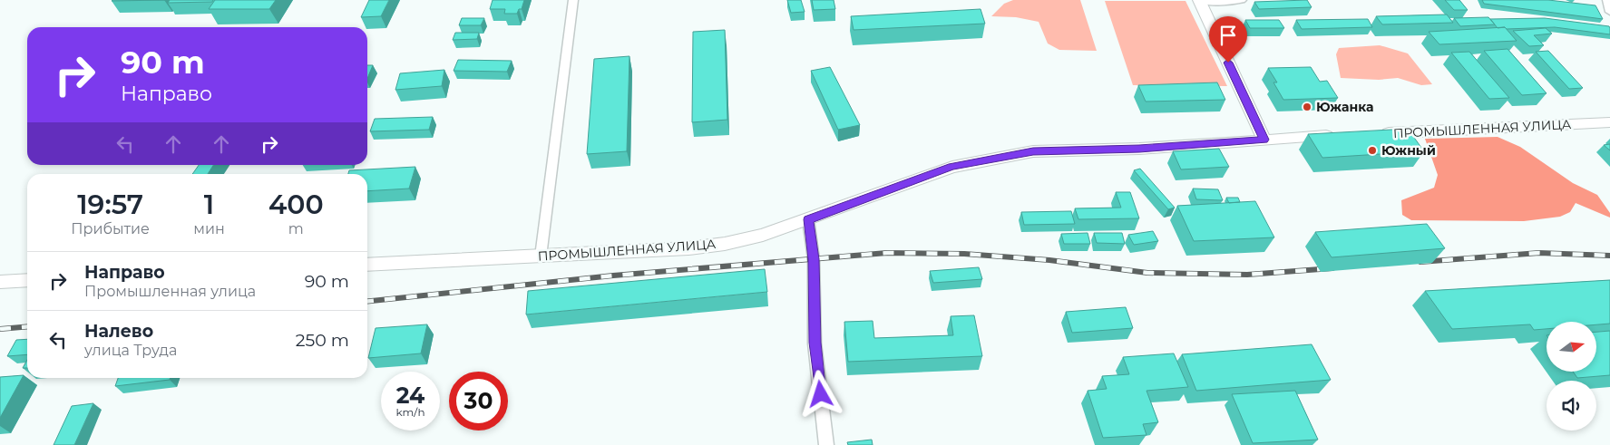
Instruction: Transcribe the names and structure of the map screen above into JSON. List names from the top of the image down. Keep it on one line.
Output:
{"streets":{"main road":["ПРОМЫШЛЕННАЯ УЛИЦА"]},"places":["Южанка","Южный"],"north":"right","page":{"turn":["90 m","Направо"],"eta":["19:57","Прибытие","1","мин","400","m"],"list":[{"name":"Направо","note":"Промышленная улица","value":"90 m"},{"name":"Налево","note":"улица Труда","value":"250 m"}],"speed":"24 km/h","limit":"30"}}
